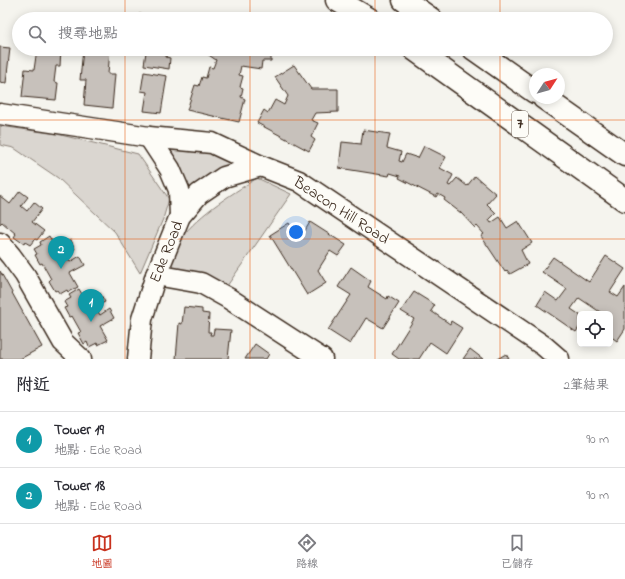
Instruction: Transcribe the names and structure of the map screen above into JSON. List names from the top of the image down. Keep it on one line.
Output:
{"streets":{"highway":["7"],"street":["Beacon Hill Road","Ede Road"]},"crossings":[["Beacon Hill Road","Ede Road"]],"north":"top right","page":{"search":"搜尋地點","pins":["2","1"],"heading":["附近","2筆結果"],"list":[{"mark":"1","name":"Tower 19","note":"地點 · Ede Road","value":"90 m"},{"mark":"2","name":"Tower 18","note":"地點 · Ede Road","value":"90 m"}],"nav":["地圖","路線","已儲存"]}}
